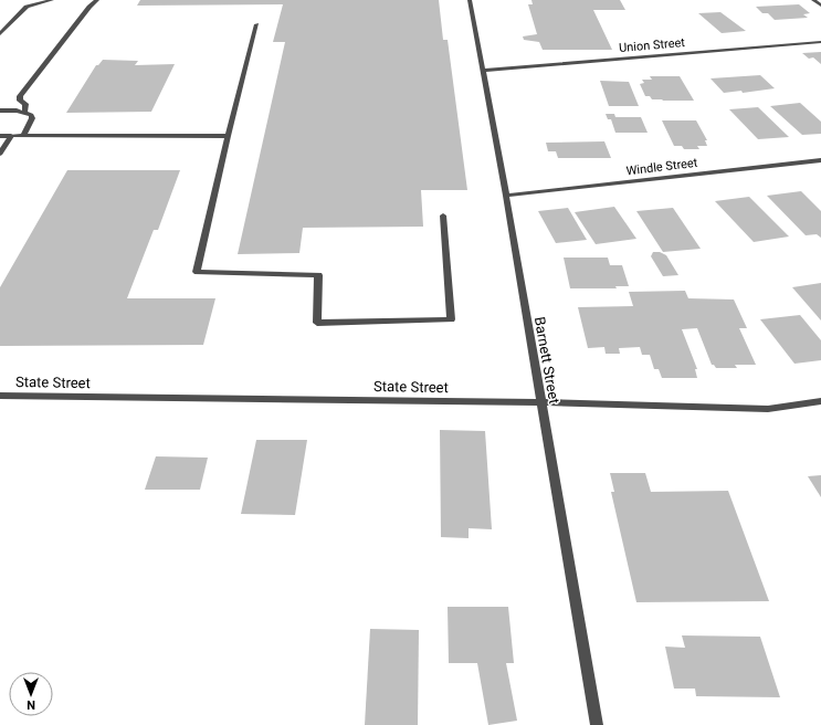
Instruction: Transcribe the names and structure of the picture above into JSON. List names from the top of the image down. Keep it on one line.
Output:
{"streets":{"street":["Union Street","Windle Street","Barnett Street","State Street"]},"crossings":[["Union Street","Barnett Street"],["Windle Street","Barnett Street"],["Barnett Street","State Street"]],"north":"bottom"}
